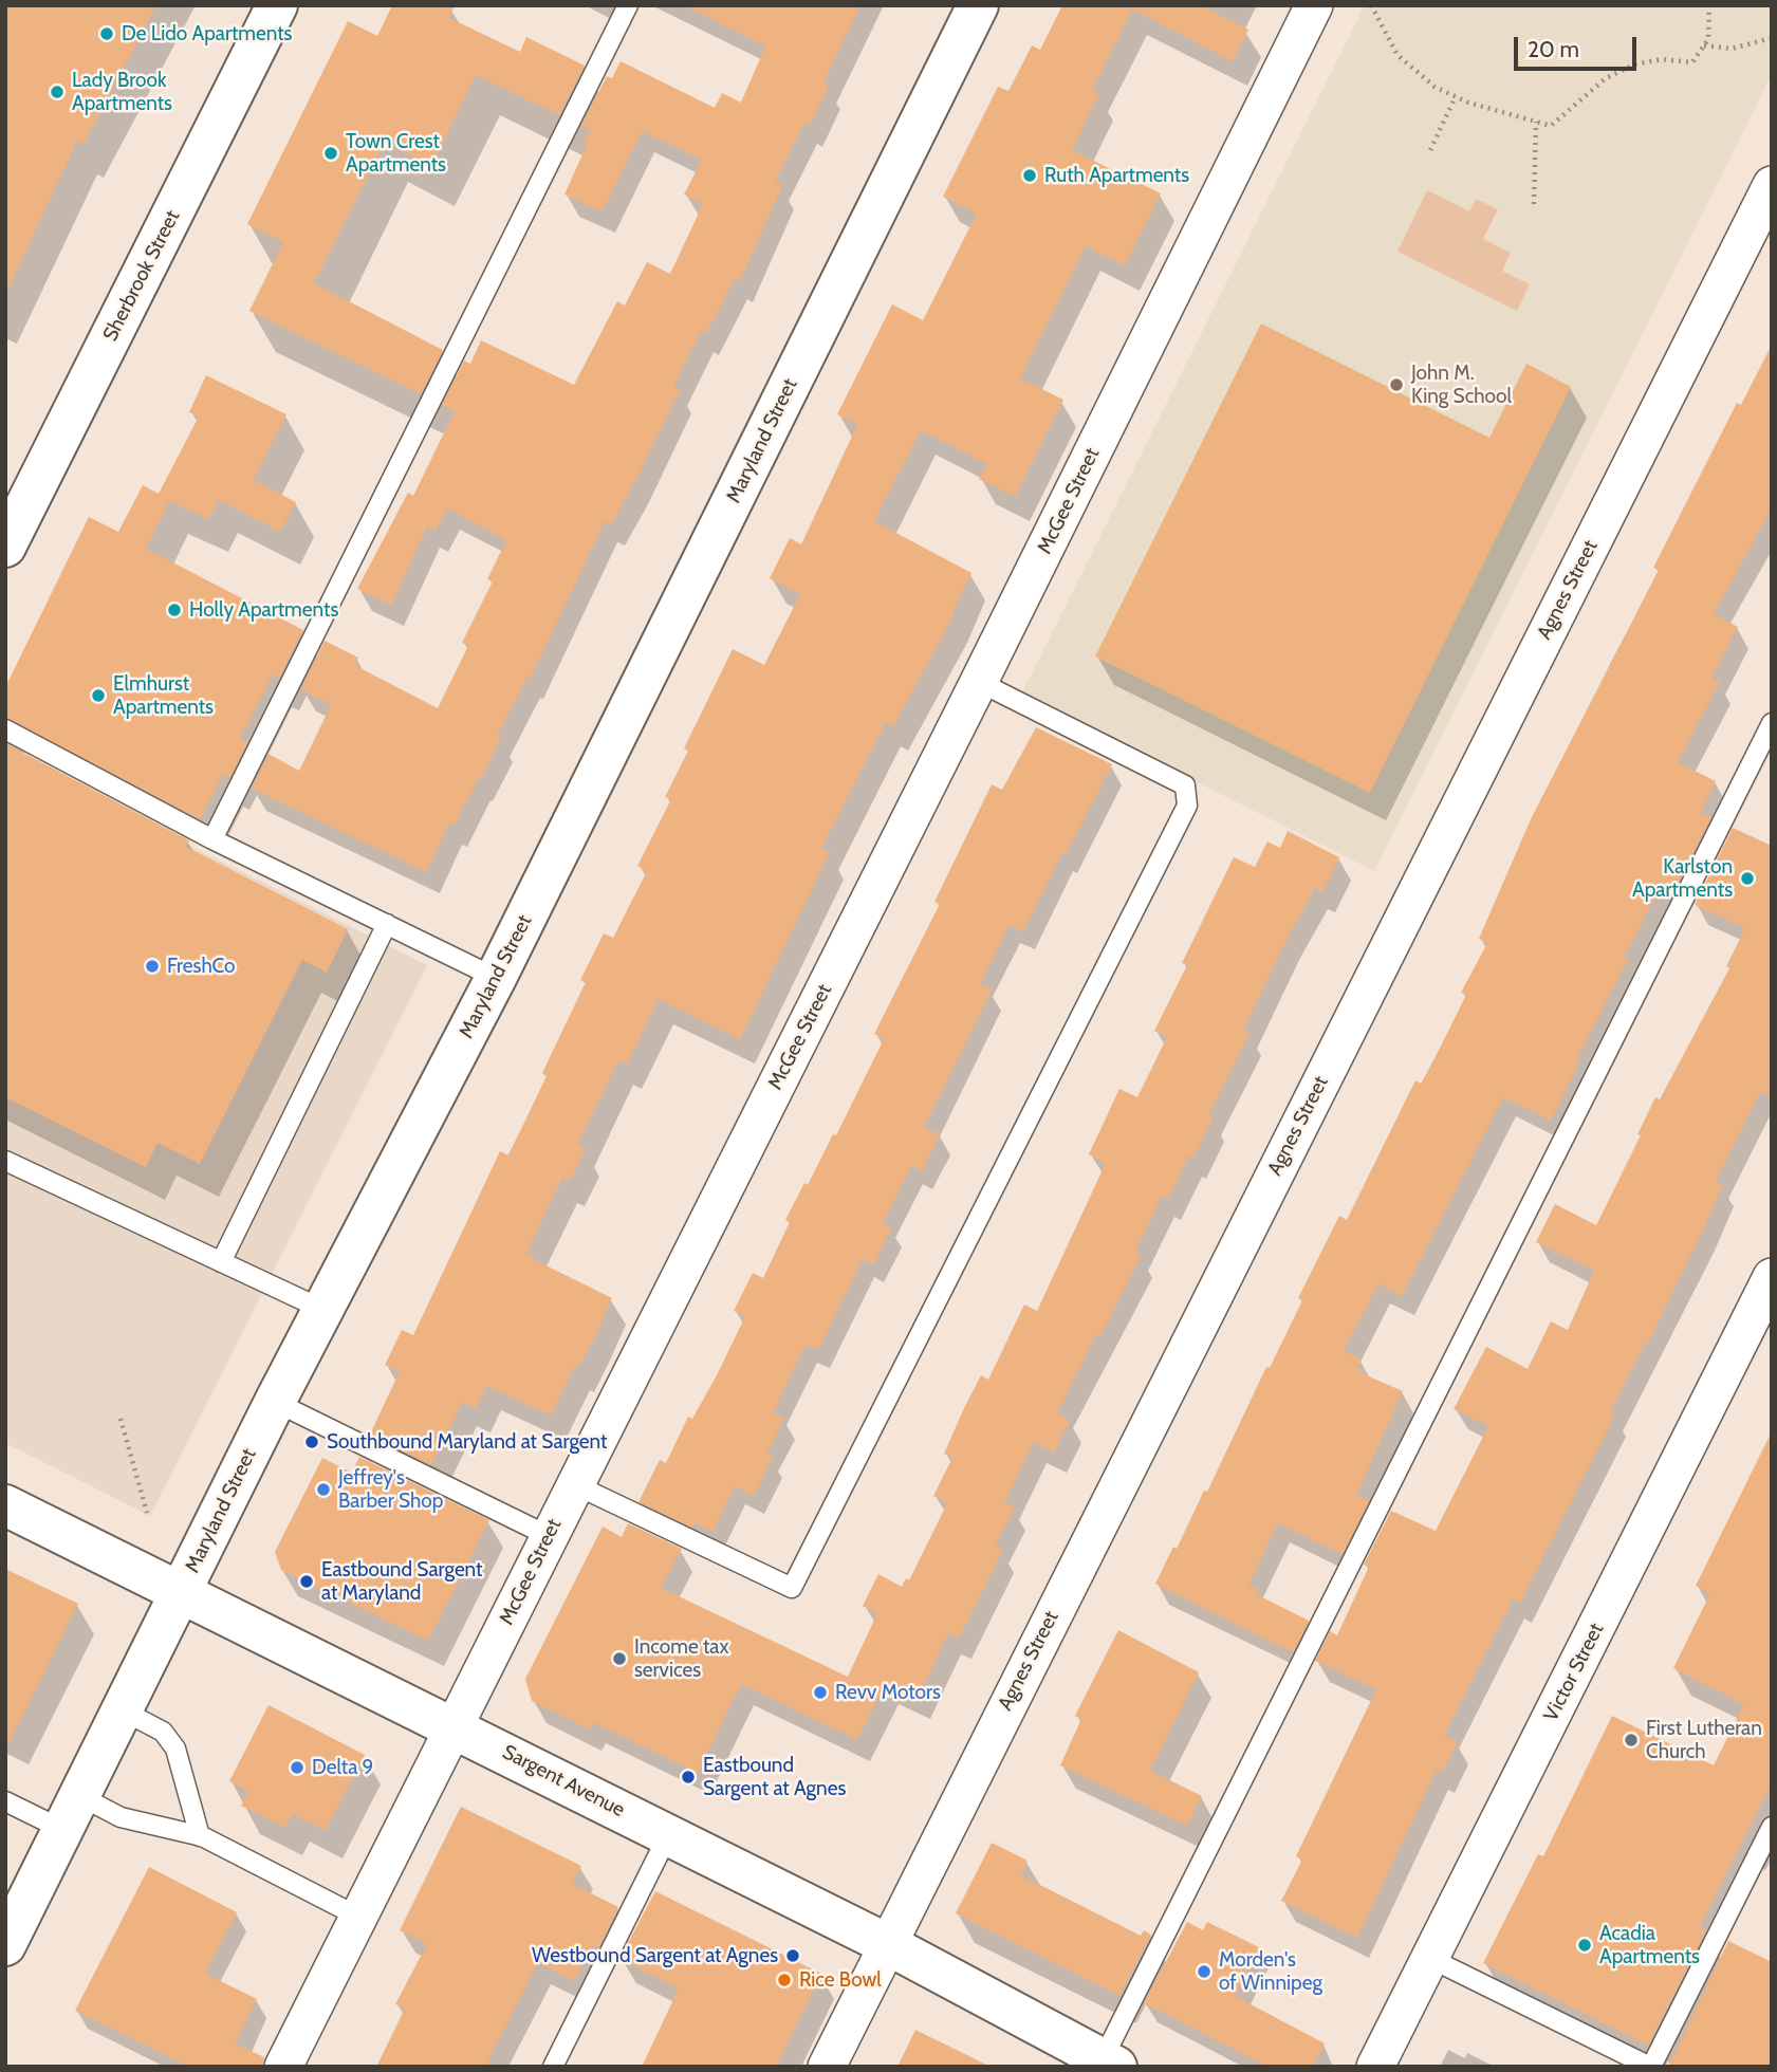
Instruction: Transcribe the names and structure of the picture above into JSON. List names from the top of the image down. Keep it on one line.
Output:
{"streets":{"main road":["Sherbrook Street","Maryland Street","Sargent Avenue"],"street":["McGee Street","Agnes Street","Victor Street"]},"crossings":[["Maryland Street","Sargent Avenue"],["McGee Street","Sargent Avenue"],["Agnes Street","Sargent Avenue"]],"places":["De Lido Apartments","Lady Brook Apartments","Town Crest Apartments","Ruth Apartments","John M. King School","Holly Apartments","Elmhurst Apartments","Karlston Apartments","FreshCo","Southbound Maryland at Sargent","Jeffrey's Barber Shop","Eastbound Sargent at Maryland","Income tax services","Revv Motors","First Lutheran Church","Delta 9","Eastbound Sargent at Agnes","Acadia Apartments","Westbound Sargent at Agnes","Morden's of Winnipeg","Rice Bowl"],"scale_bar":"20 m"}
